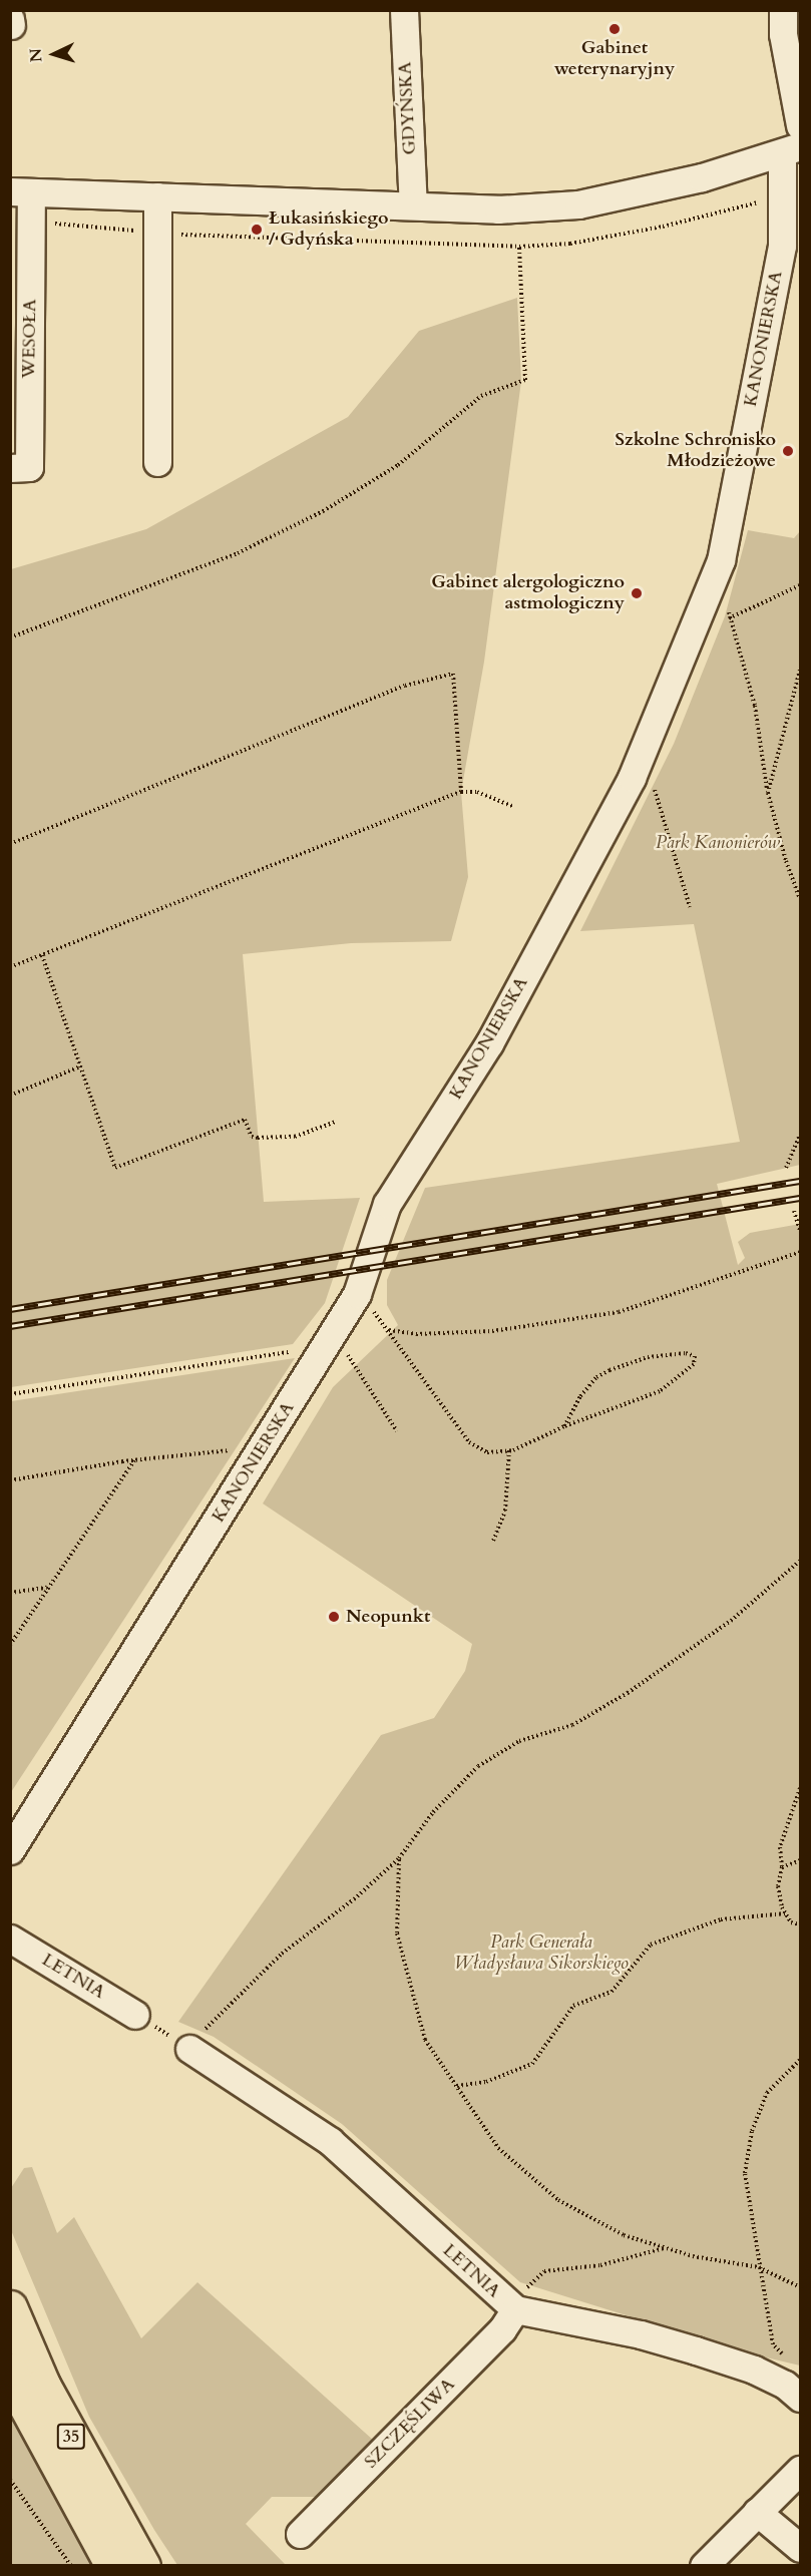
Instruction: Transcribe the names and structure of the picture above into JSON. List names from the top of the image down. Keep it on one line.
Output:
{"streets":{"main road":["35"],"street":["GDYŃSKA","WESOŁA","KANONIERSKA","LETNIA","SZCZĘŚLIWA"]},"crossings":[["LETNIA","SZCZĘŚLIWA"]],"parks":["Park Kanonierów","Park Generała Władysława Sikorskiego"],"places":["Gabinet weterynaryjny","Łukasińskiego / Gdyńska","Szkolne Schronisko Młodzieżowe","Gabinet alergologiczno astmologiczny","Neopunkt"],"north":"left"}
